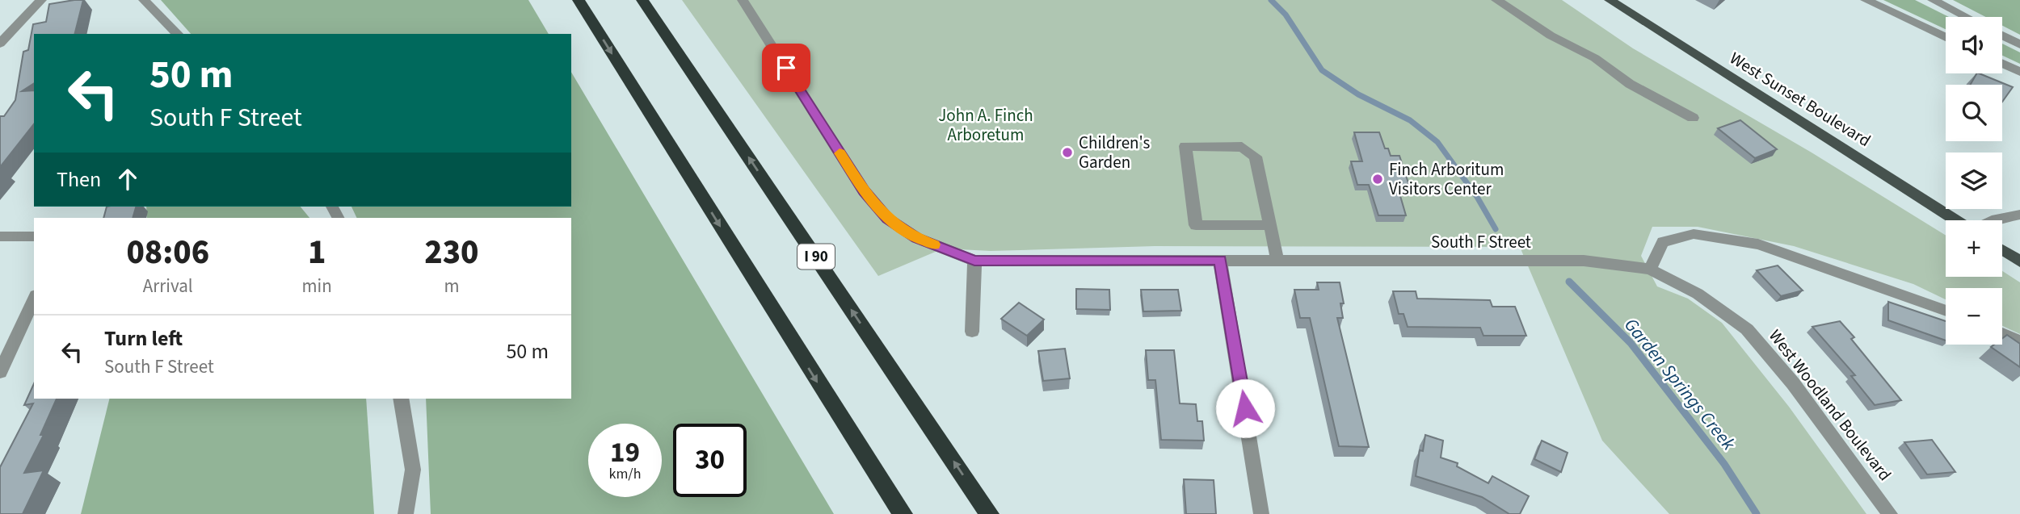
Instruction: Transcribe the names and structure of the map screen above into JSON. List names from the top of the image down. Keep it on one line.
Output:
{"streets":{"highway":["I 90"],"main road":["West Sunset Boulevard"],"street":["South F Street","West Woodland Boulevard"]},"crossings":[["South F Street","West Woodland Boulevard"]],"water":["Garden Springs Creek"],"parks":["John A. Finch Arboretum"],"places":["Children's Garden","Finch Arboritum Visitors Center"],"page":{"map_buttons":["+","−"],"turn":["50 m","South F Street"],"then":"Then","eta":["08:06","Arrival","1","min","230","m"],"list":[{"name":"Turn left","note":"South F Street","value":"50 m"}],"speed":"19 km/h","limit":"30"}}
